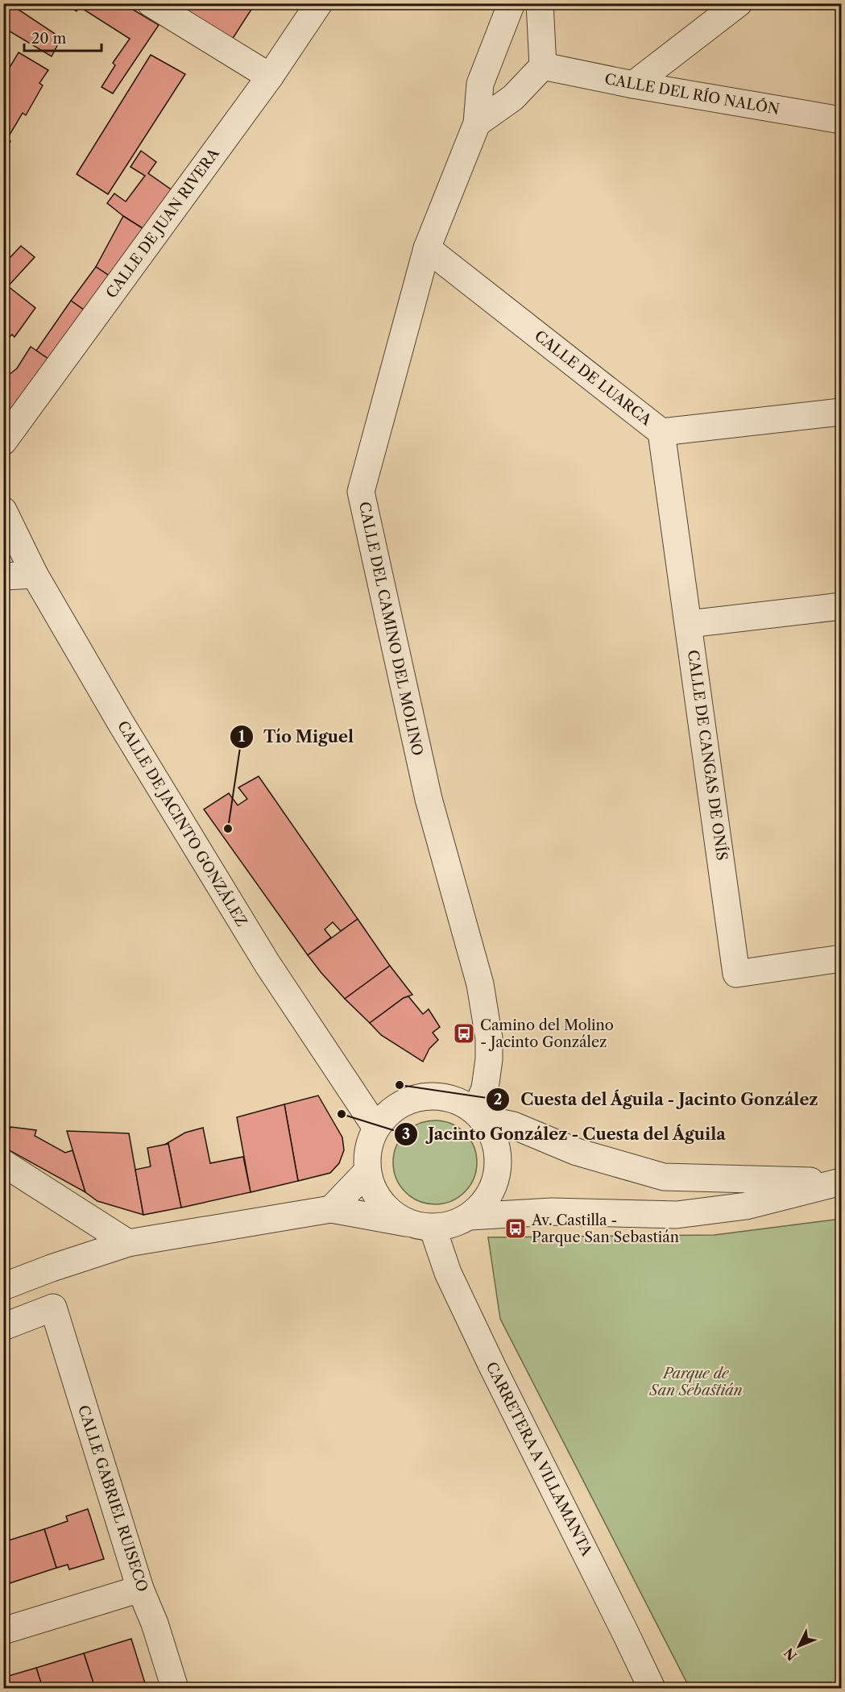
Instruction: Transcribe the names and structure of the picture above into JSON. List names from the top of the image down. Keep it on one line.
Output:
{"streets":{"street":["CALLE DEL RÍO NALÓN","CALLE DE JUAN RIVERA","CALLE DE LUARCA","CALLE DEL CAMINO DEL MOLINO","CALLE DE CANGAS DE ONÍS","CALLE DE JACINTO GONZÁLEZ","CARRETERA A VILLAMANTA","CALLE GABRIEL RUISECO"]},"crossings":[["CALLE DE LUARCA","CALLE DEL CAMINO DEL MOLINO"],["CALLE DE LUARCA","CALLE DE CANGAS DE ONÍS"],["CALLE DEL CAMINO DEL MOLINO","CALLE DE JACINTO GONZÁLEZ"],["CALLE DEL CAMINO DEL MOLINO","CARRETERA A VILLAMANTA"],["CALLE DE JACINTO GONZÁLEZ","CARRETERA A VILLAMANTA"]],"parks":["Parque de San Sebastián"],"places":{"other":["Tío Miguel","Cuesta del Águila - Jacinto González","Jacinto González - Cuesta del Águila"],"bus stop":["Camino del Molino - Jacinto González","Av. Castilla - Parque San Sebastián"]},"scale_bar":"20 m","north":"bottom left"}
